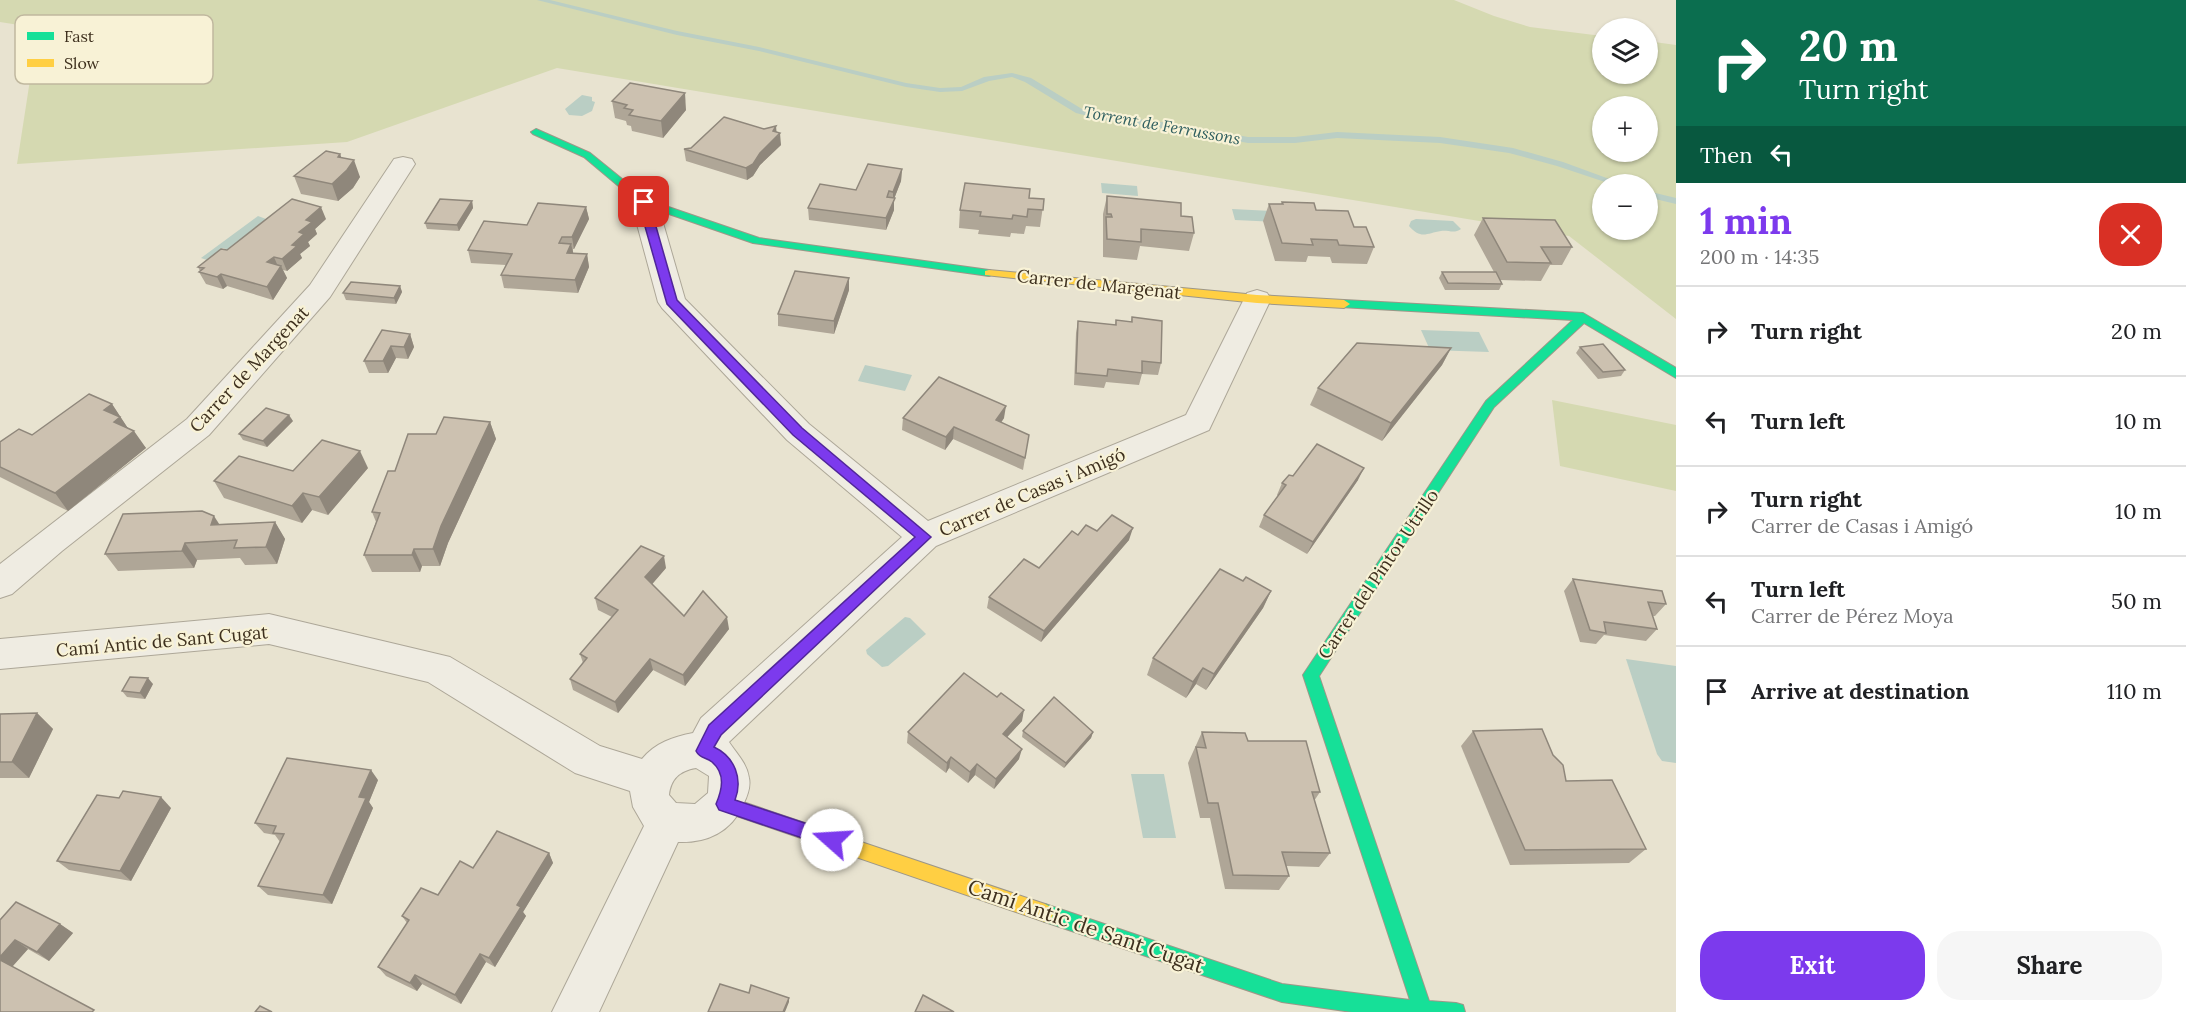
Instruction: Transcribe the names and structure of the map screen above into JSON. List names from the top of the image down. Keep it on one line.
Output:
{"streets":{"street":["Carrer de Margenat","Carrer de Casas i Amigó","Carrer del Pintor Utrillo","Camí Antic de Sant Cugat"]},"crossings":[["Carrer de Margenat","Carrer de Casas i Amigó"],["Carrer de Margenat","Carrer del Pintor Utrillo"],["Carrer de Casas i Amigó","Camí Antic de Sant Cugat"],["Carrer del Pintor Utrillo","Camí Antic de Sant Cugat"]],"water":["Torrent de Ferrussons"],"legend":["Fast","Slow"],"page":{"turn":["20 m","Turn right"],"map_buttons":["+","−"],"then":"Then","heading":["1 min","200 m · 14:35"],"list":[{"name":"Turn right","value":"20 m"},{"name":"Turn left","value":"10 m"},{"name":"Turn right","note":"Carrer de Casas i Amigó","value":"10 m"},{"name":"Turn left","note":"Carrer de Pérez Moya","value":"50 m"},{"name":"Arrive at destination","value":"110 m"}],"buttons":["Exit","Share"]}}
